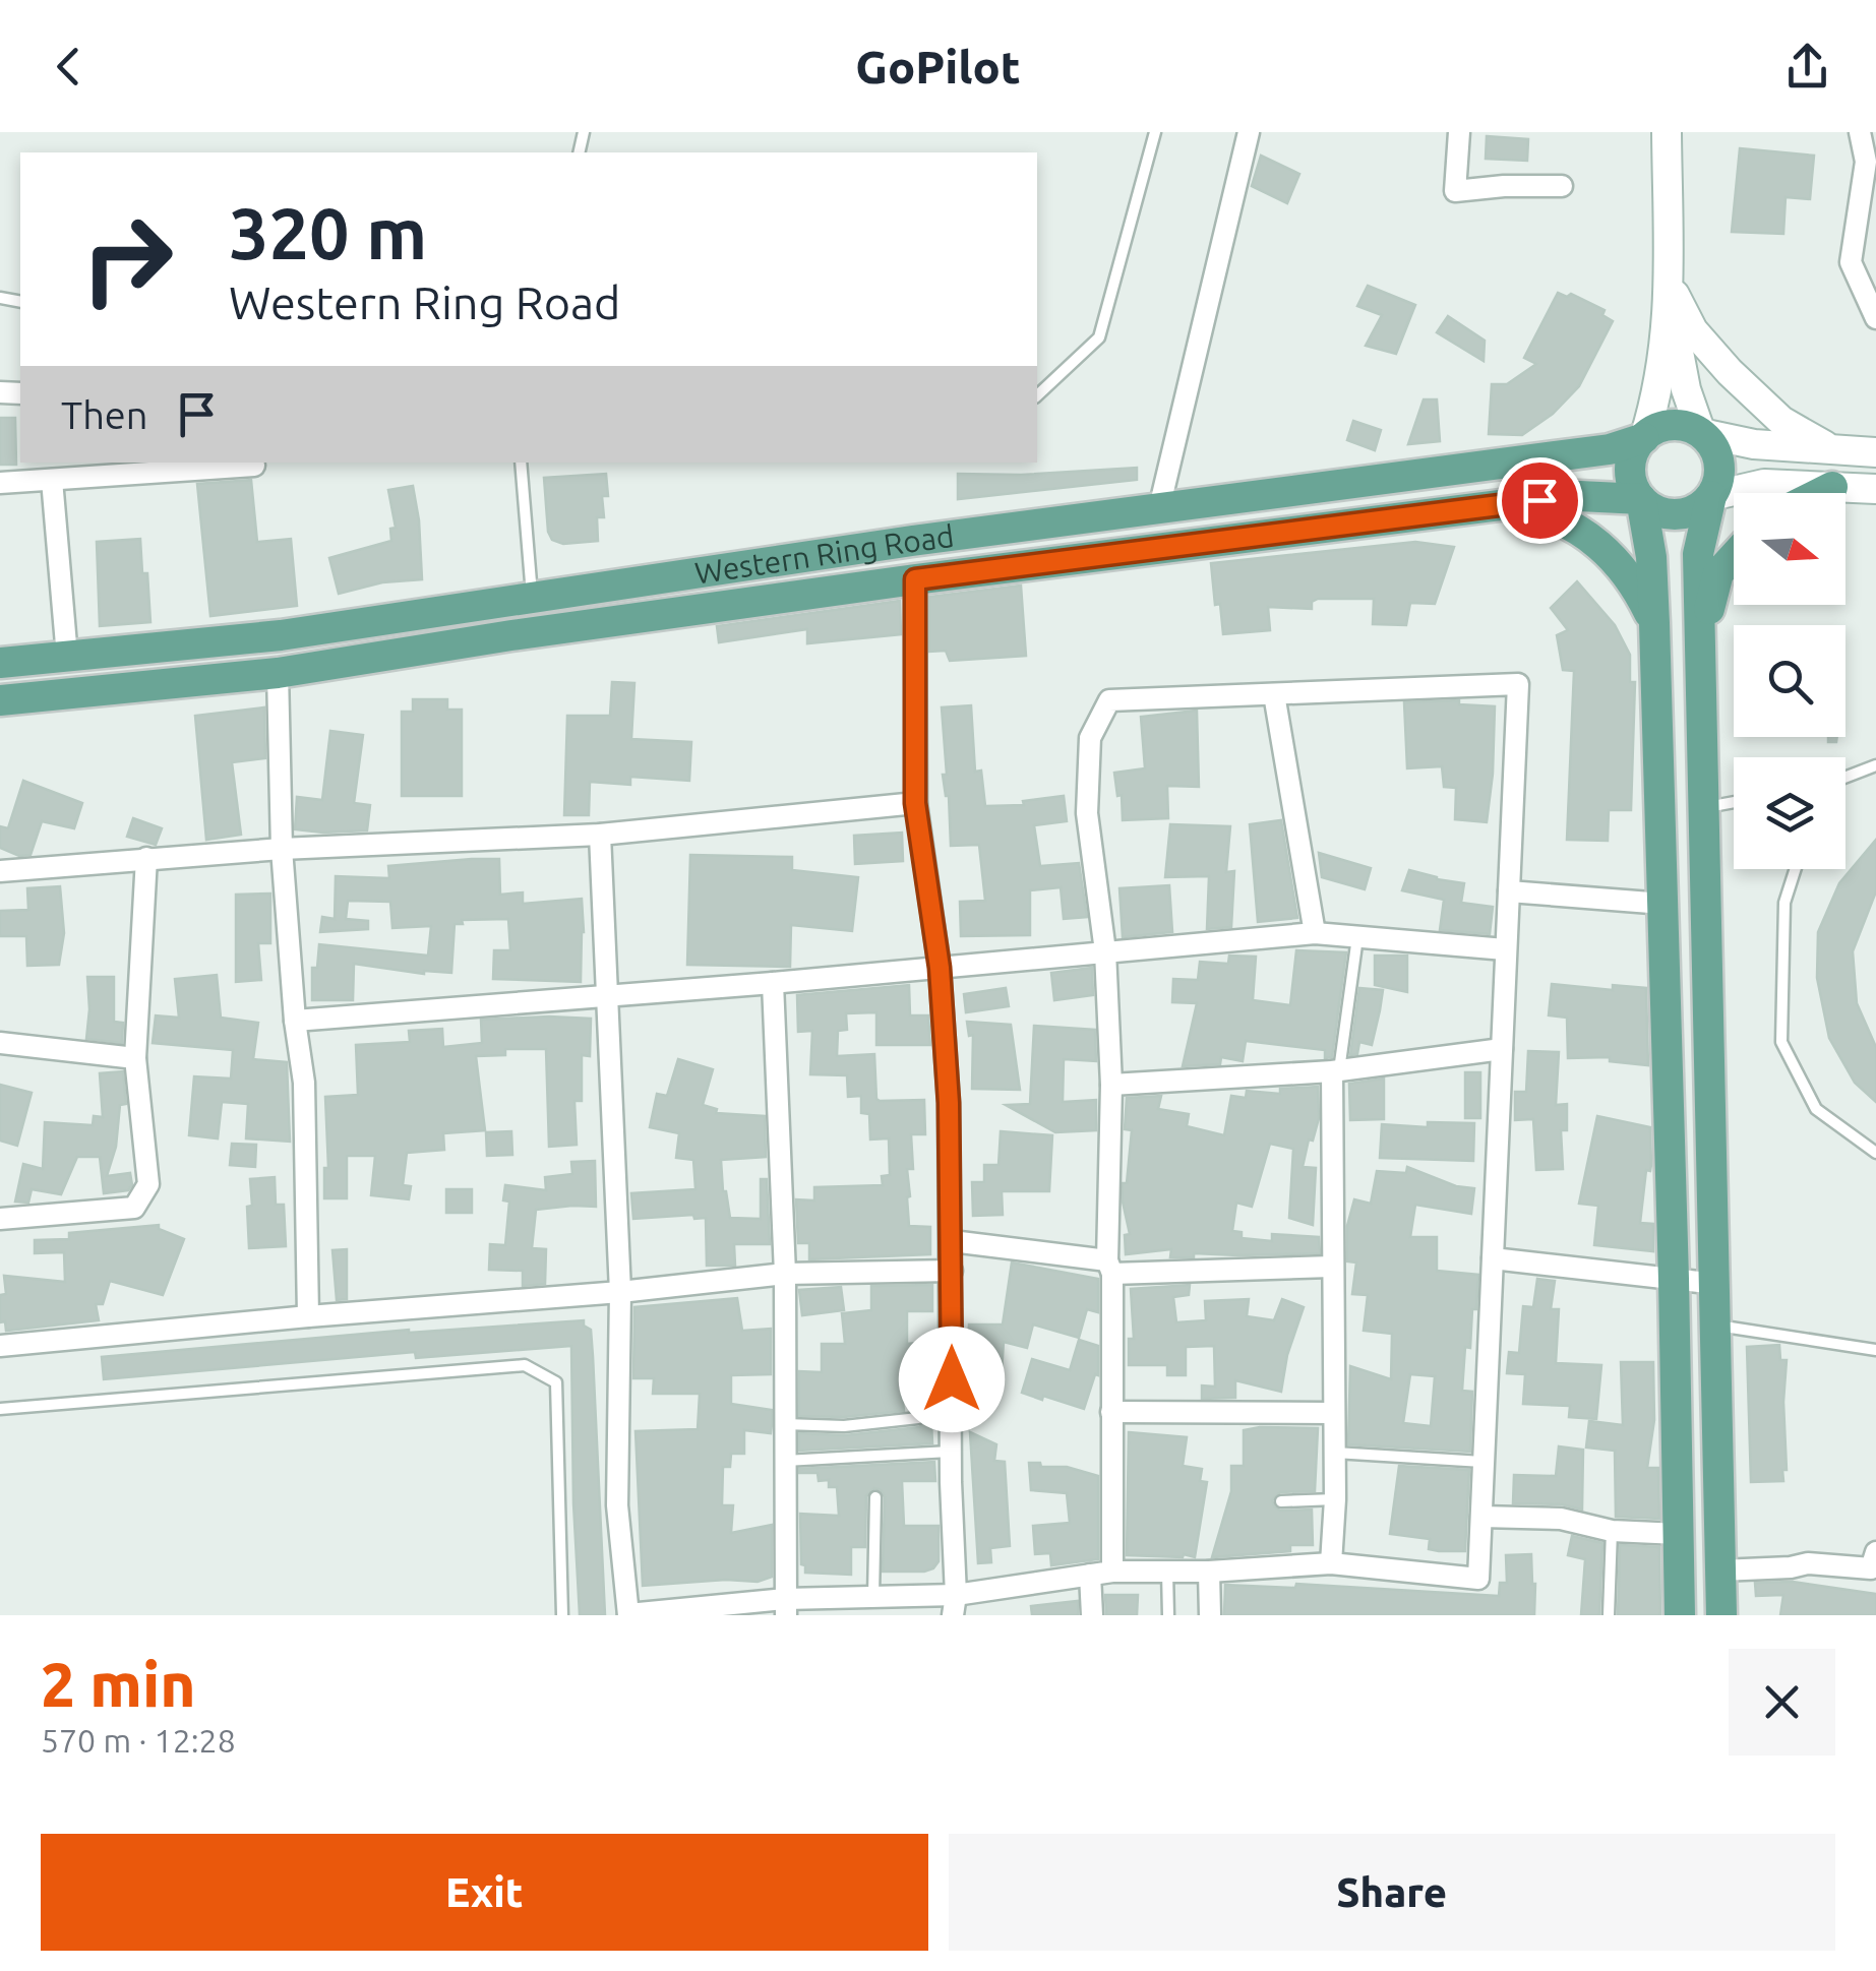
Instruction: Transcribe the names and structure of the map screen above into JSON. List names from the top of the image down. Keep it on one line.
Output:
{"streets":{"main road":["Western Ring Road"]},"north":"right","page":{"header":"GoPilot","turn":["320 m","Western Ring Road"],"then":"Then","heading":["2 min","570 m · 12:28"],"buttons":["Exit","Share"]}}
